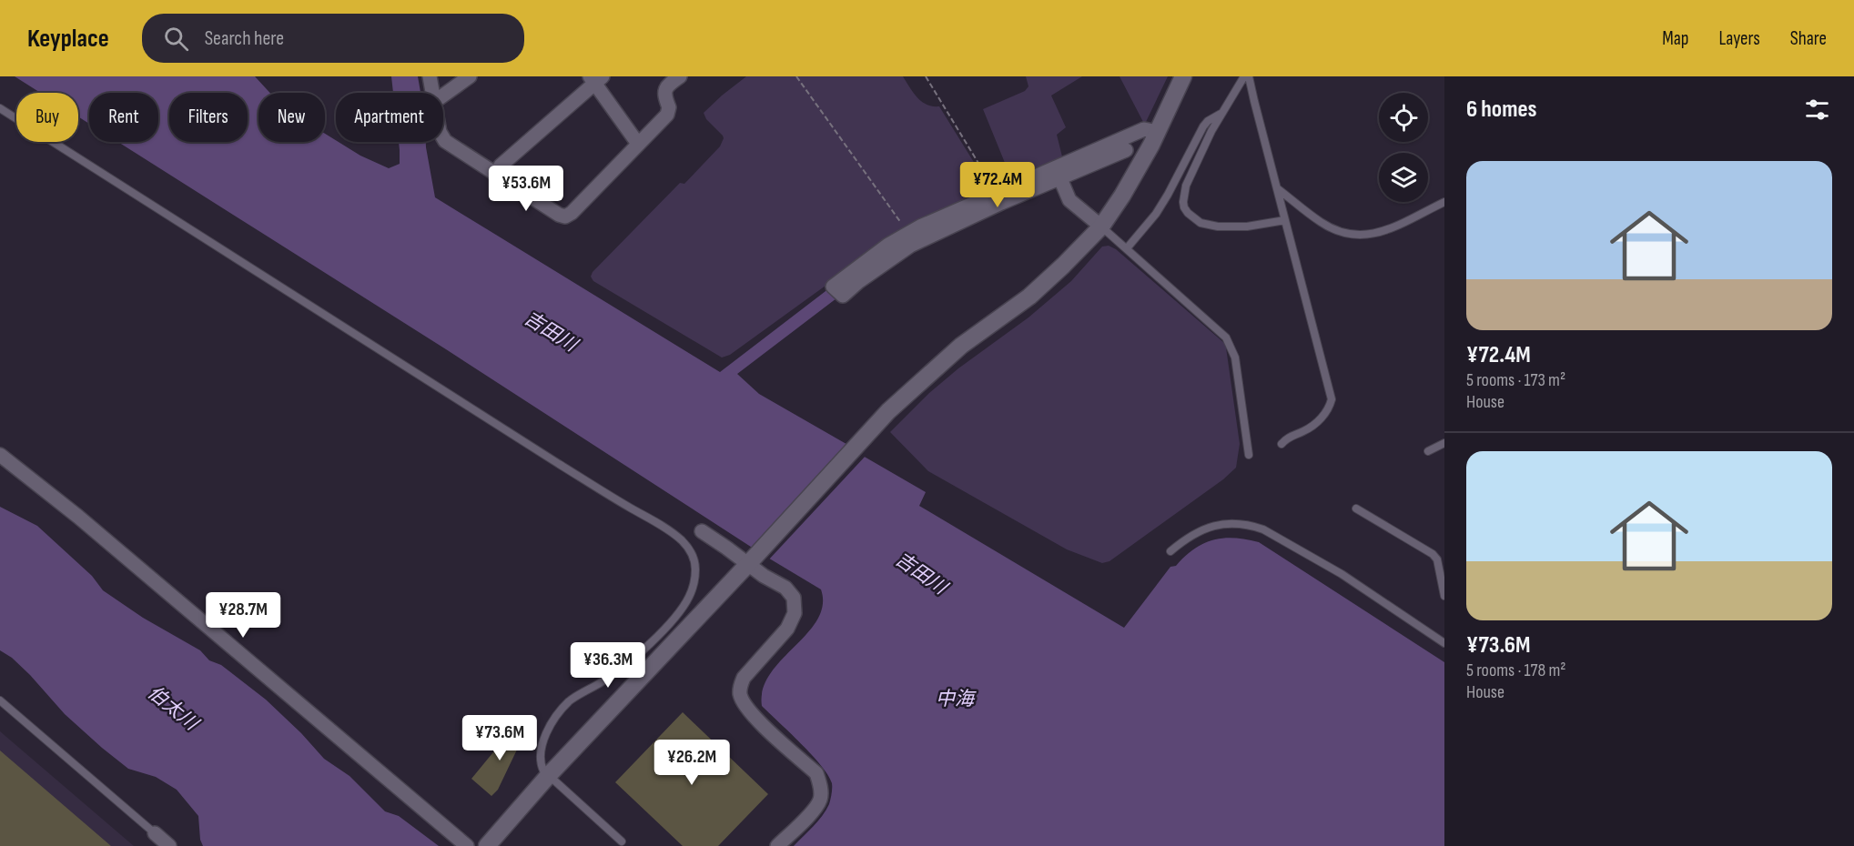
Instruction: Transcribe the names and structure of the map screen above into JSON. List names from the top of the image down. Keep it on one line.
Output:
{"water":["吉田川","中海","伯太川"],"page":{"header":"Keyplace","search":"Search here","nav":["Map","Layers","Share"],"heading":"6 homes","chip":["Buy","Rent","Filters","New","Apartment"],"list":[{"name":"¥72.4M","note":"5 rooms · 173 m² · House"},{"name":"¥73.6M","note":"5 rooms · 178 m² · House"}],"price":["¥72.4M","¥53.6M","¥28.7M","¥36.3M","¥73.6M","¥26.2M"]}}
